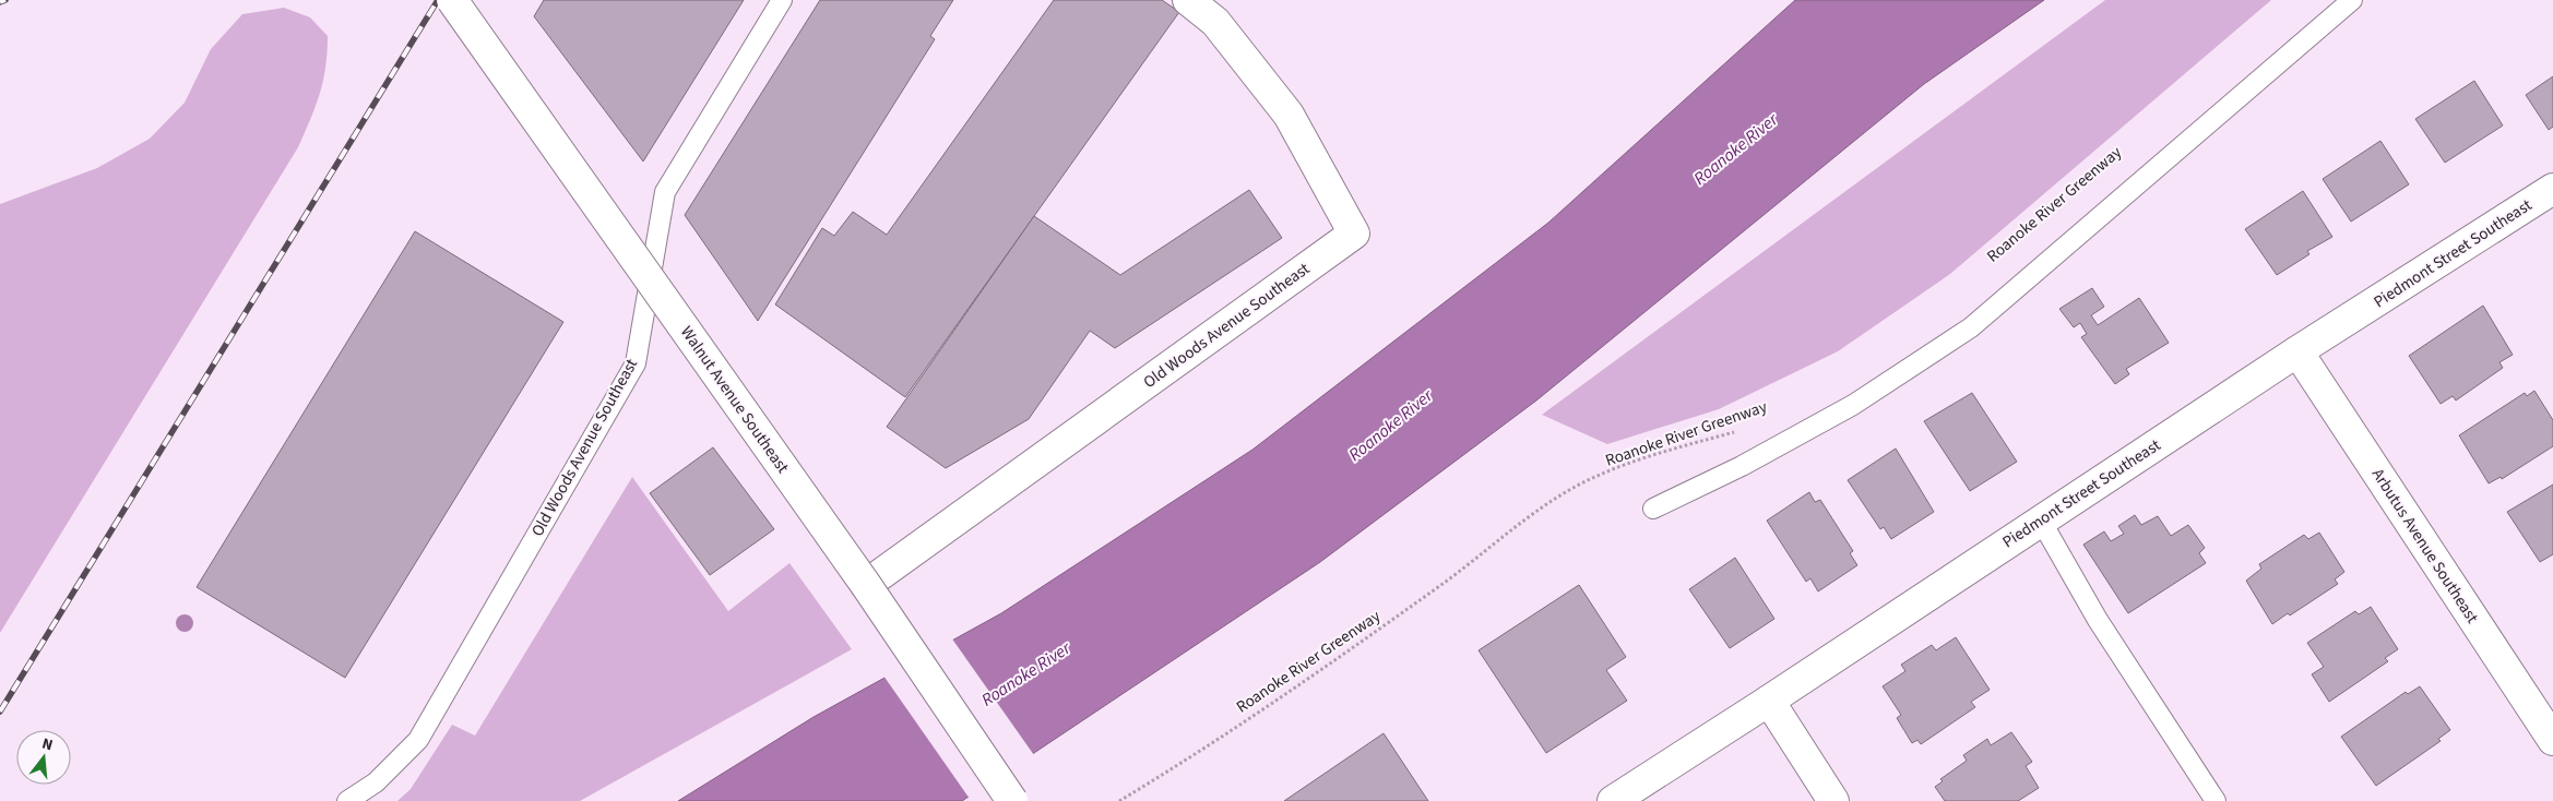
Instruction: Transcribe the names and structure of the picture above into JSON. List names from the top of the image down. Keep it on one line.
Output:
{"streets":{"street":["Piedmont Street Southeast","Old Woods Avenue Southeast","Walnut Avenue Southeast","Arbutus Avenue Southeast"],"path":["Roanoke River Greenway"]},"crossings":[["Piedmont Street Southeast","Arbutus Avenue Southeast"],["Old Woods Avenue Southeast","Walnut Avenue Southeast"]],"water":["Roanoke River"],"north":"top"}
